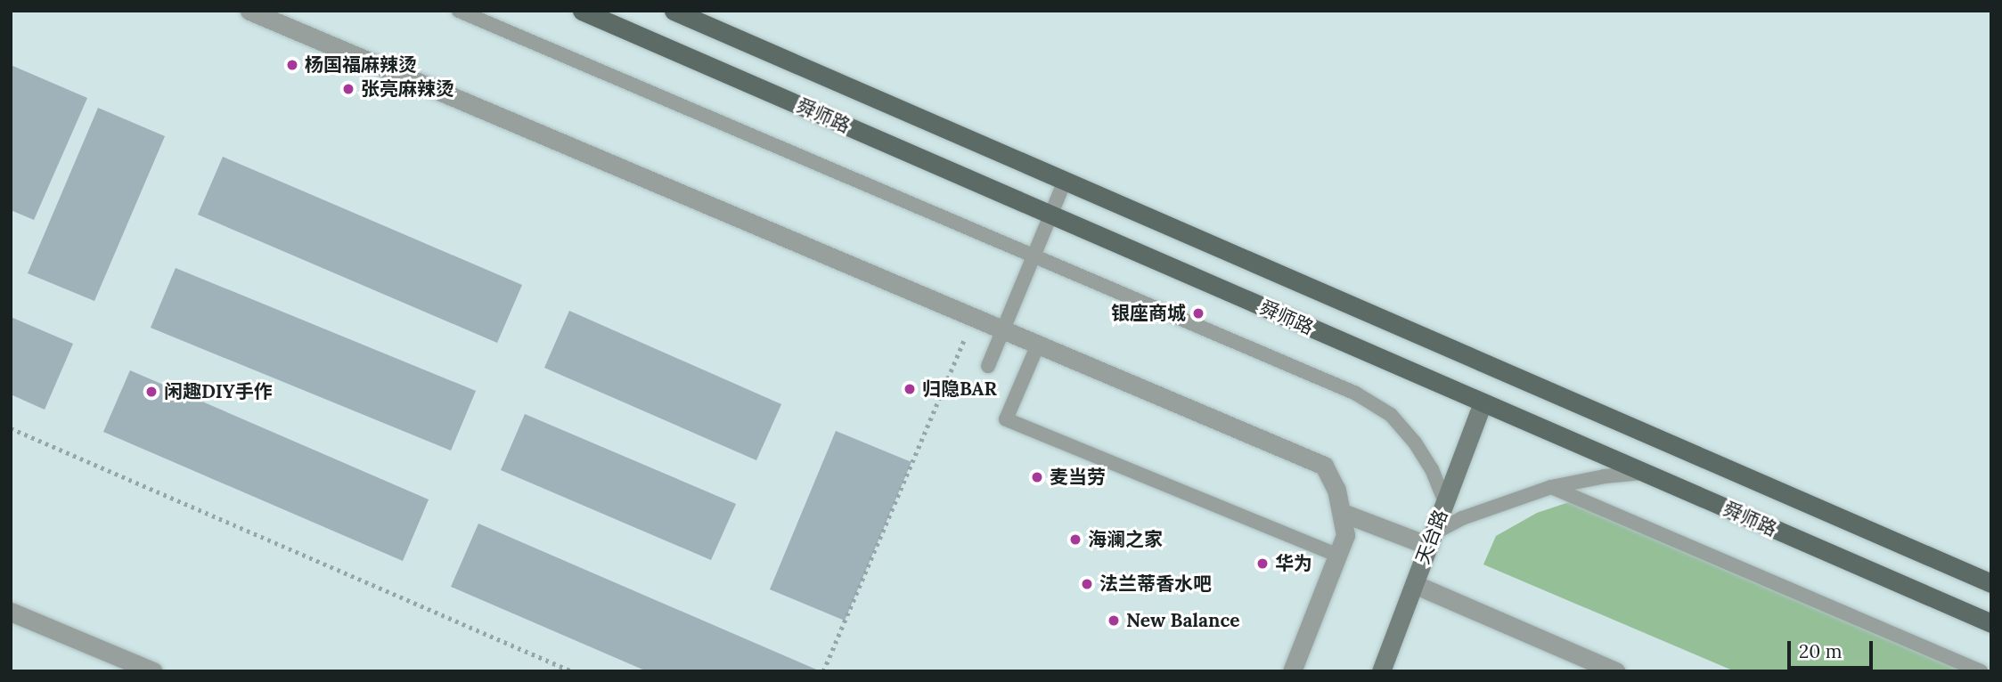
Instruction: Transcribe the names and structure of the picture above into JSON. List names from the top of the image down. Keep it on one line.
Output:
{"streets":{"main road":["舜师路","天台路"]},"crossings":[["舜师路","天台路"]],"places":["杨国福麻辣烫","张亮麻辣烫","银座商城","归隐BAR","闲趣DIY手作","麦当劳","海澜之家","华为","法兰蒂香水吧","New Balance"],"scale_bar":"20 m"}
